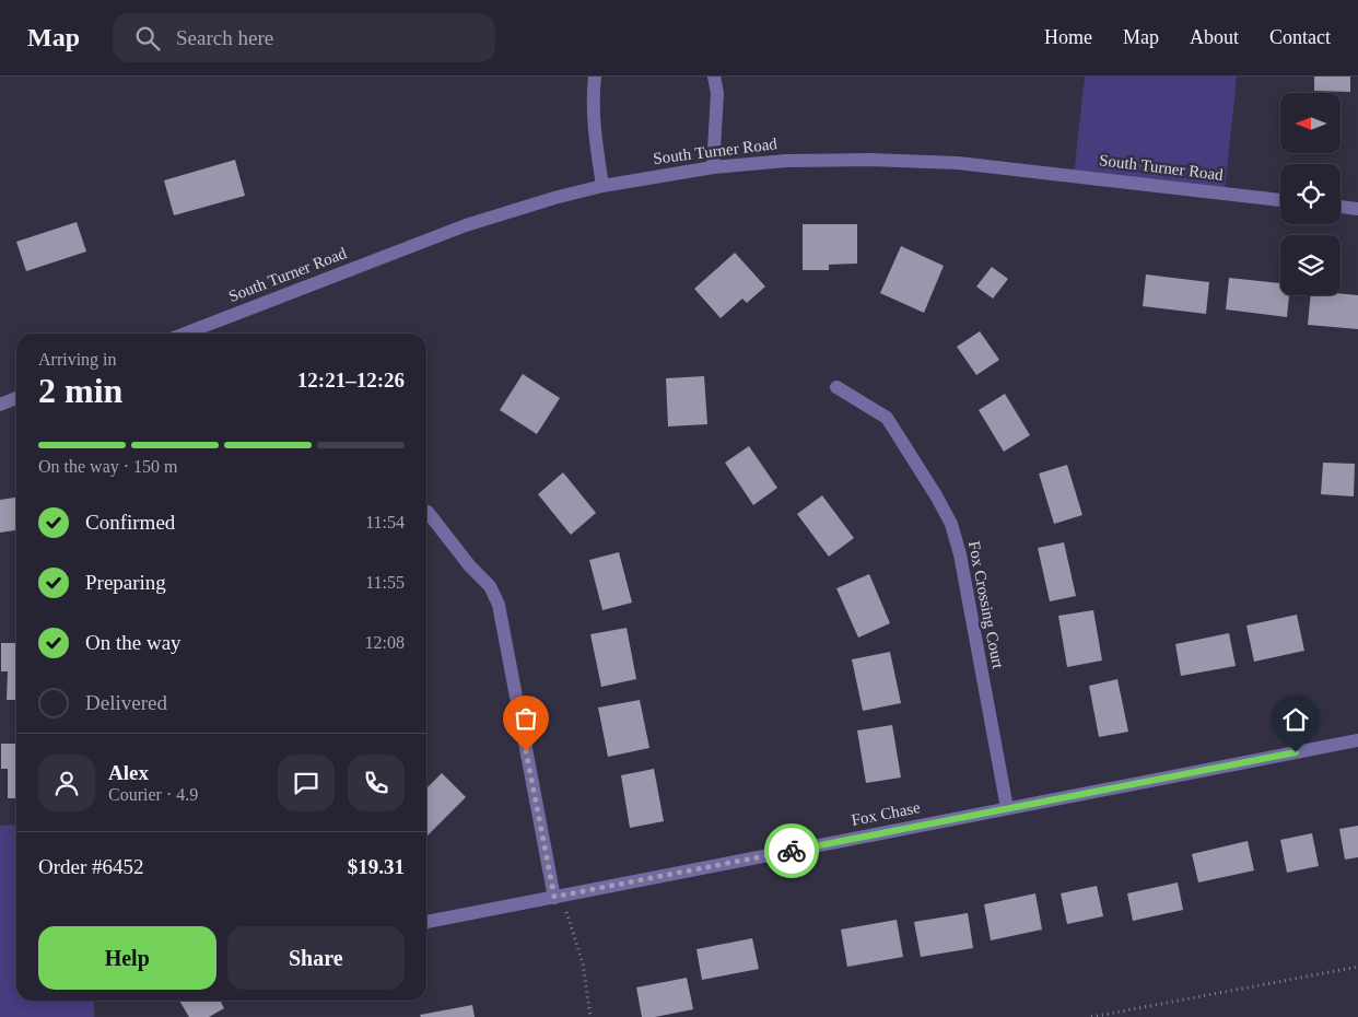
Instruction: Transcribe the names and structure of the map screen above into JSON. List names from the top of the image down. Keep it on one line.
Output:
{"streets":{"street":["South Turner Road","Fox Crossing Court","Fox Chase"]},"crossings":[["Fox Crossing Court","Fox Chase"]],"north":"left","page":{"header":"Map","search":"Search here","nav":["Home","Map","About","Contact"],"heading":["2 min","Arriving in","12:21–12:26"],"panel":["Alex","Courier · 4.9","Order #6452","$19.31"],"bar":"On the way · 150 m","list":[["Confirmed","11:54"],["Preparing","11:55"],["On the way","12:08"],"Delivered"],"buttons":["Help","Share"]}}
